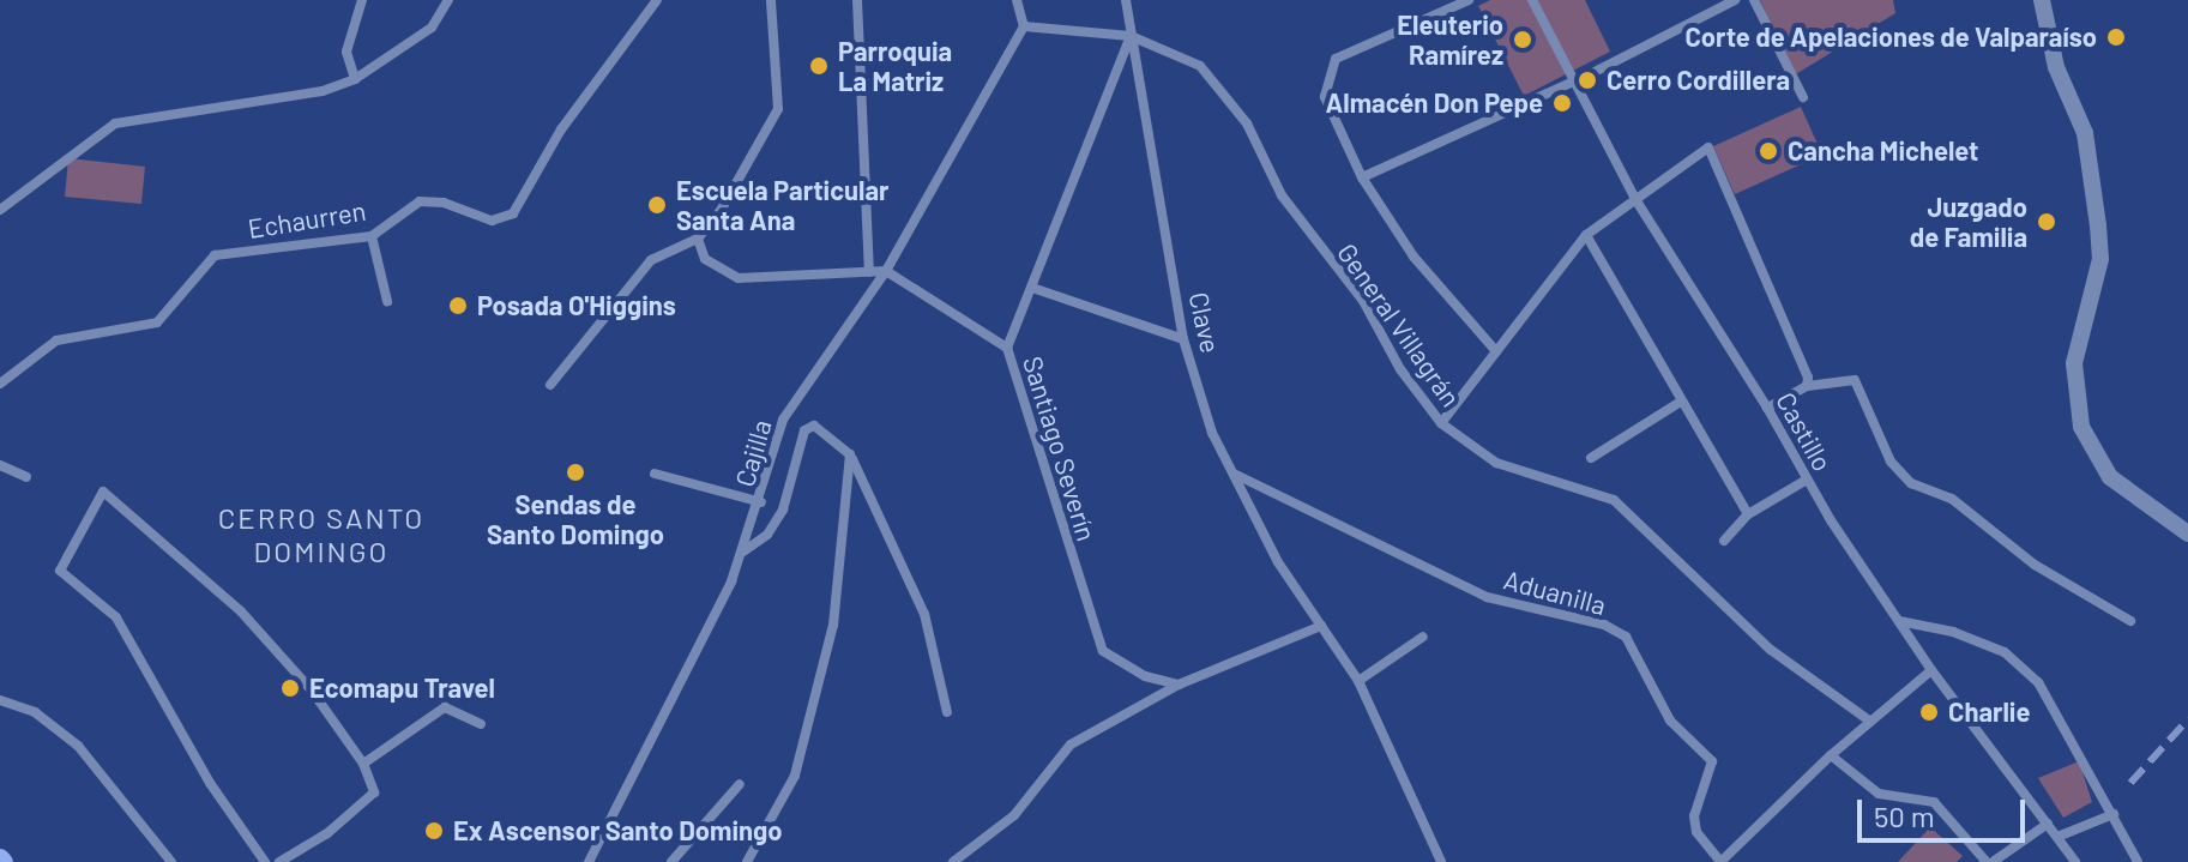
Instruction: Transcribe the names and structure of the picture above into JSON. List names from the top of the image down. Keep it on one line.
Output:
{"streets":{"street":["Echaurren","Clave","General Villagrán","Castillo","Santiago Severín","Cajilla","Aduanilla"]},"crossings":[["Clave","General Villagrán"],["Clave","Aduanilla"],["General Villagrán","Cajilla"],["Santiago Severín","Cajilla"]],"districts":["CERRO SANTO DOMINGO"],"places":["Corte de Apelaciones de Valparaíso","Eleuterio Ramírez","Parroquia La Matriz","Cerro Cordillera","Almacén Don Pepe","Cancha Michelet","Escuela Particular Santa Ana","Juzgado de Familia","Posada O'Higgins","Sendas de Santo Domingo","Ecomapu Travel","Charlie","Ex Ascensor Santo Domingo"],"scale_bar":"50 m"}
